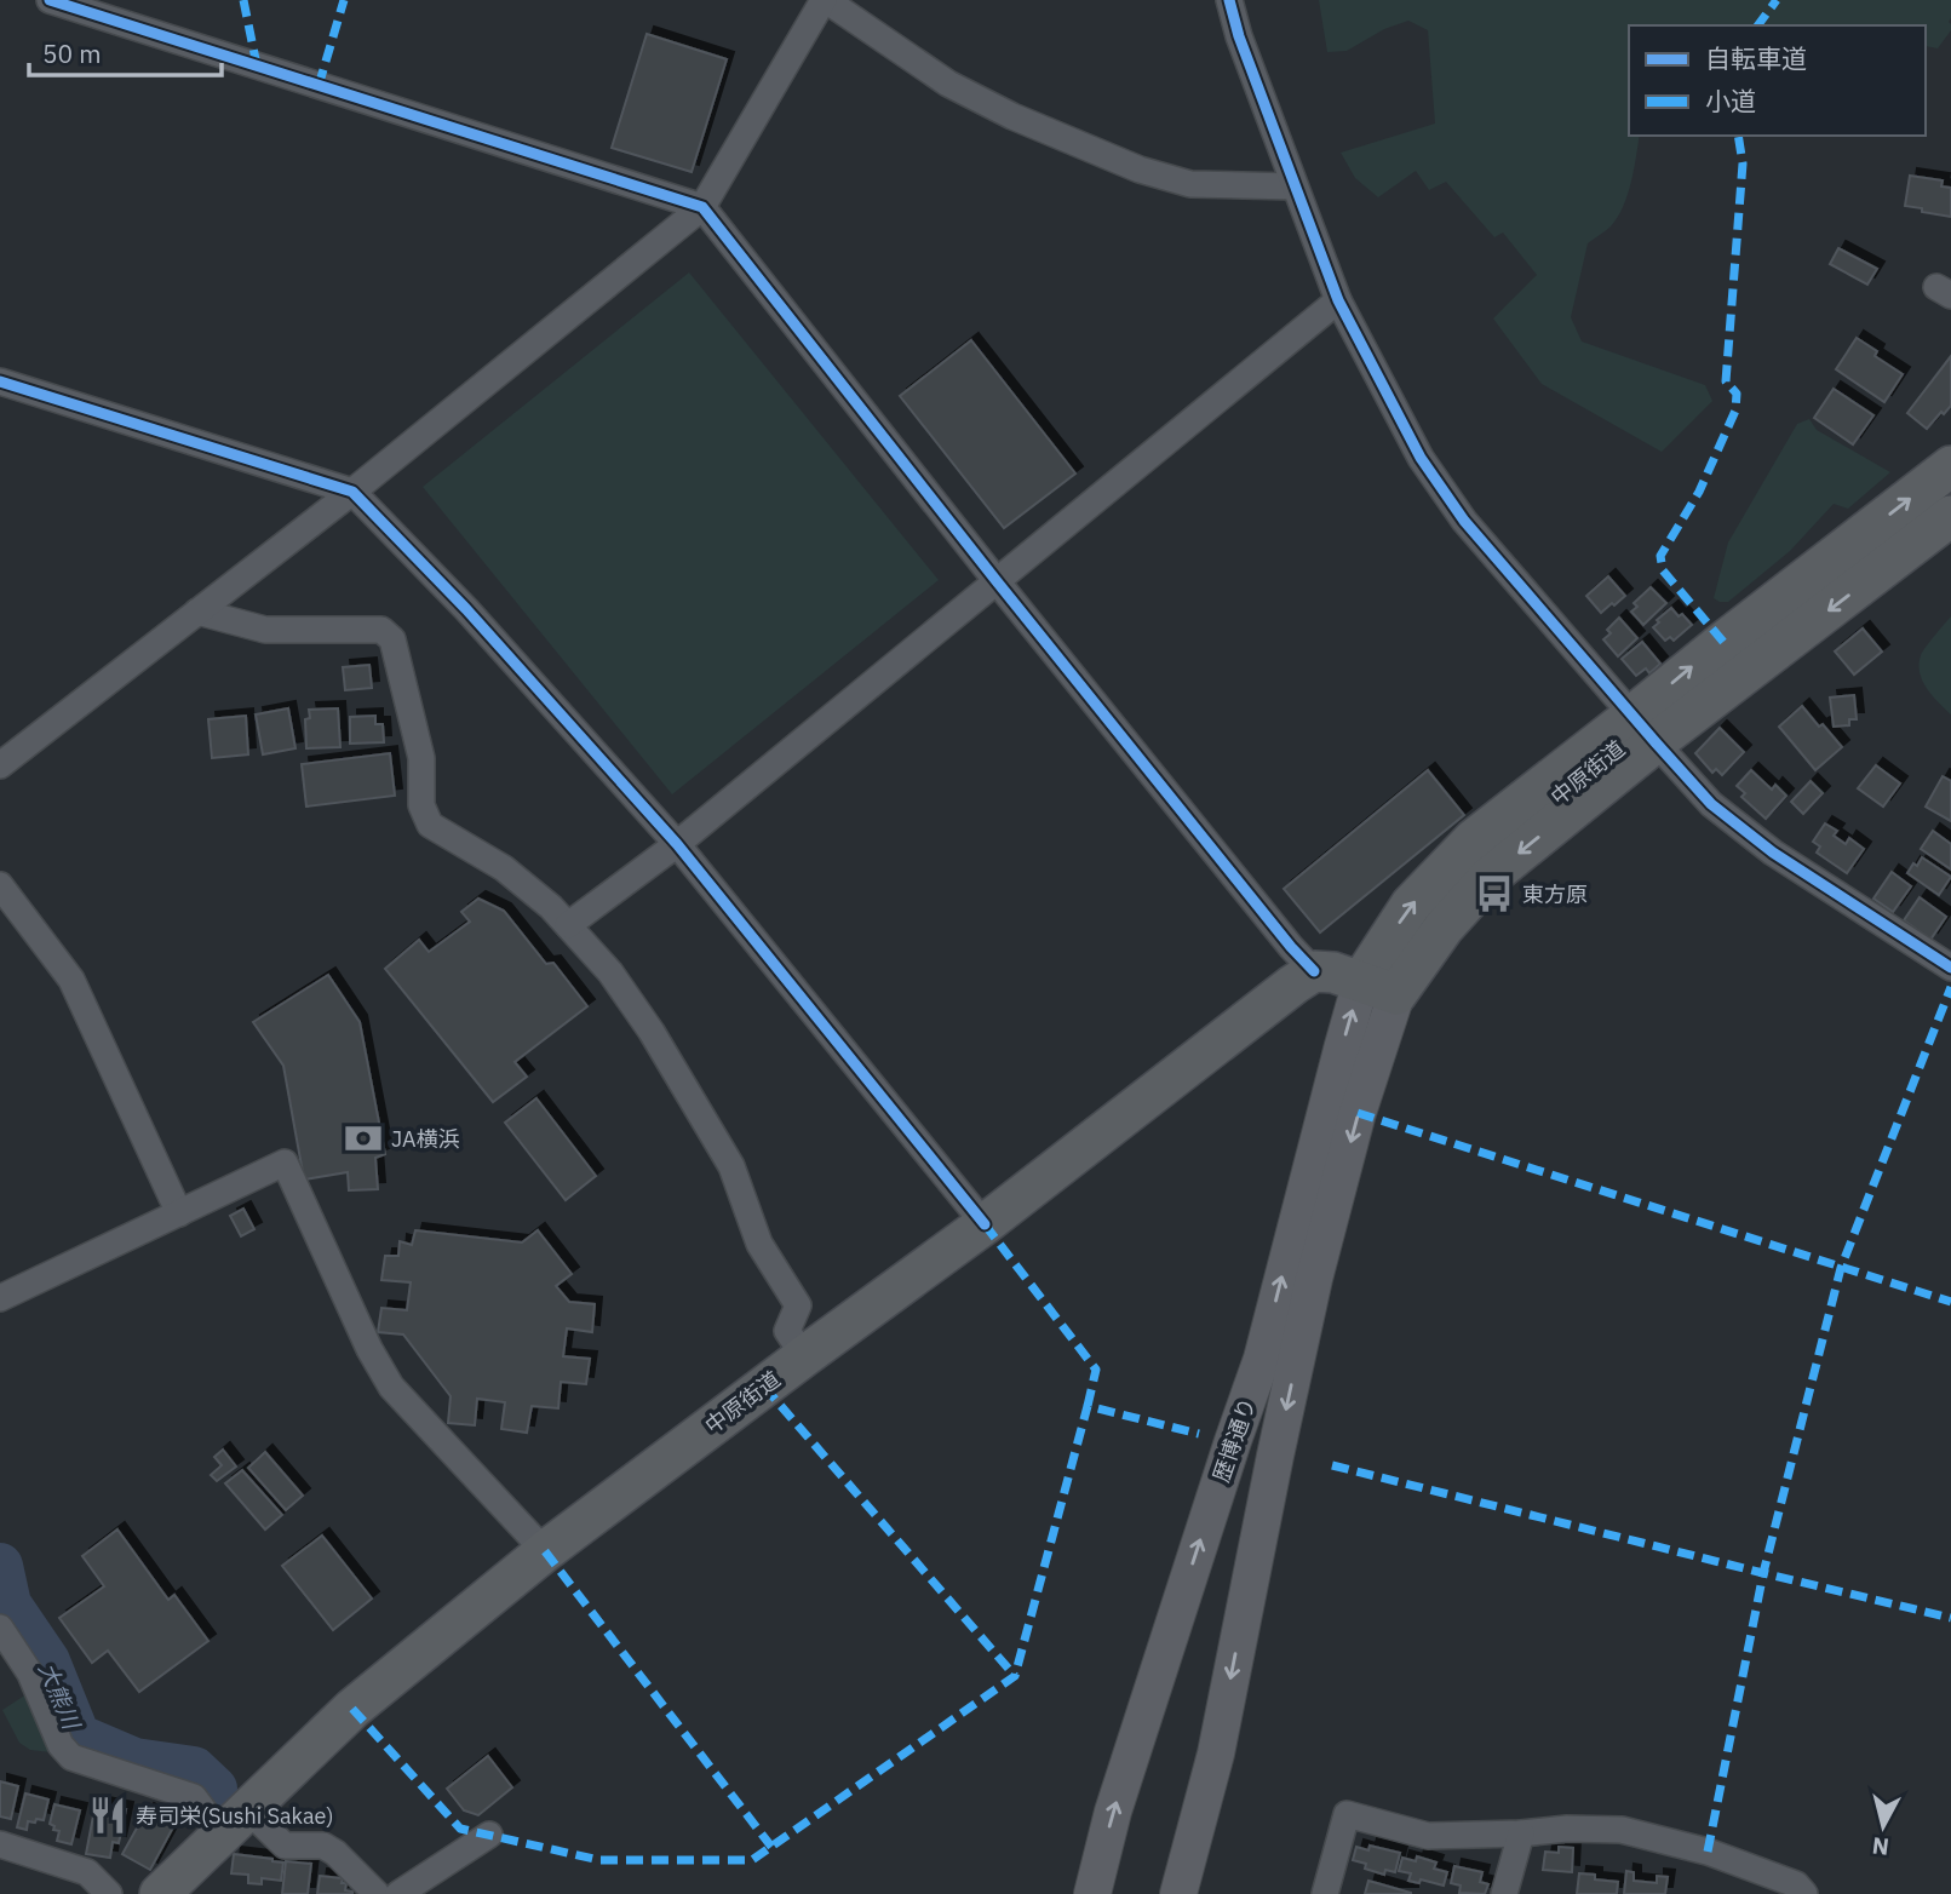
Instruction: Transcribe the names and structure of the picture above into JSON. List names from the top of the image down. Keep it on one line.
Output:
{"streets":{"main road":["中原街道"],"street":["歴博通り"]},"crossings":[["中原街道","歴博通り"]],"water":["大熊川"],"places":{"bus stop":["東方原"],"bank":["JA横浜"],"restaurant":["寿司栄(Sushi Sakae)"]},"legend":["自転車道","小道"],"scale_bar":"50 m","north":"bottom"}
